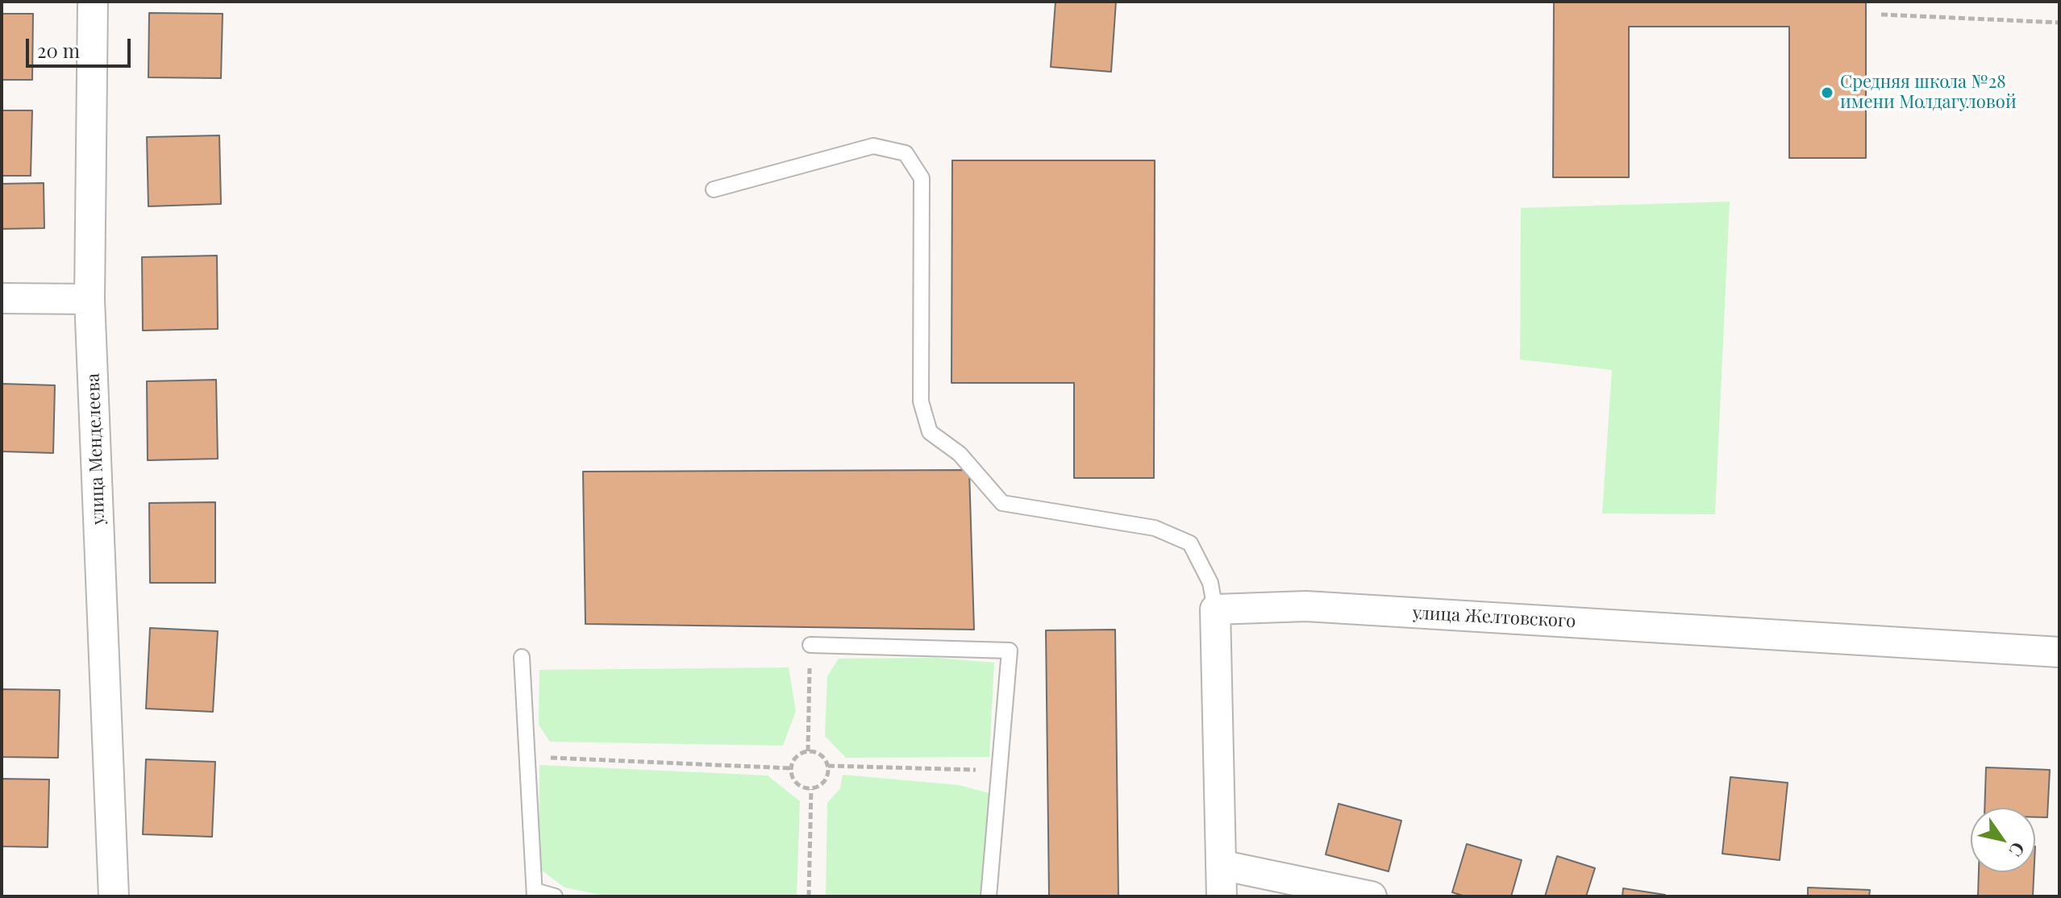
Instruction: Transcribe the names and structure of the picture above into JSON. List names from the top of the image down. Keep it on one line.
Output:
{"streets":{"street":["улица Менделеева","улица Желтовского"]},"places":["Средняя школа №28 имени Молдагуловой"],"scale_bar":"20 m","north":"bottom right"}
